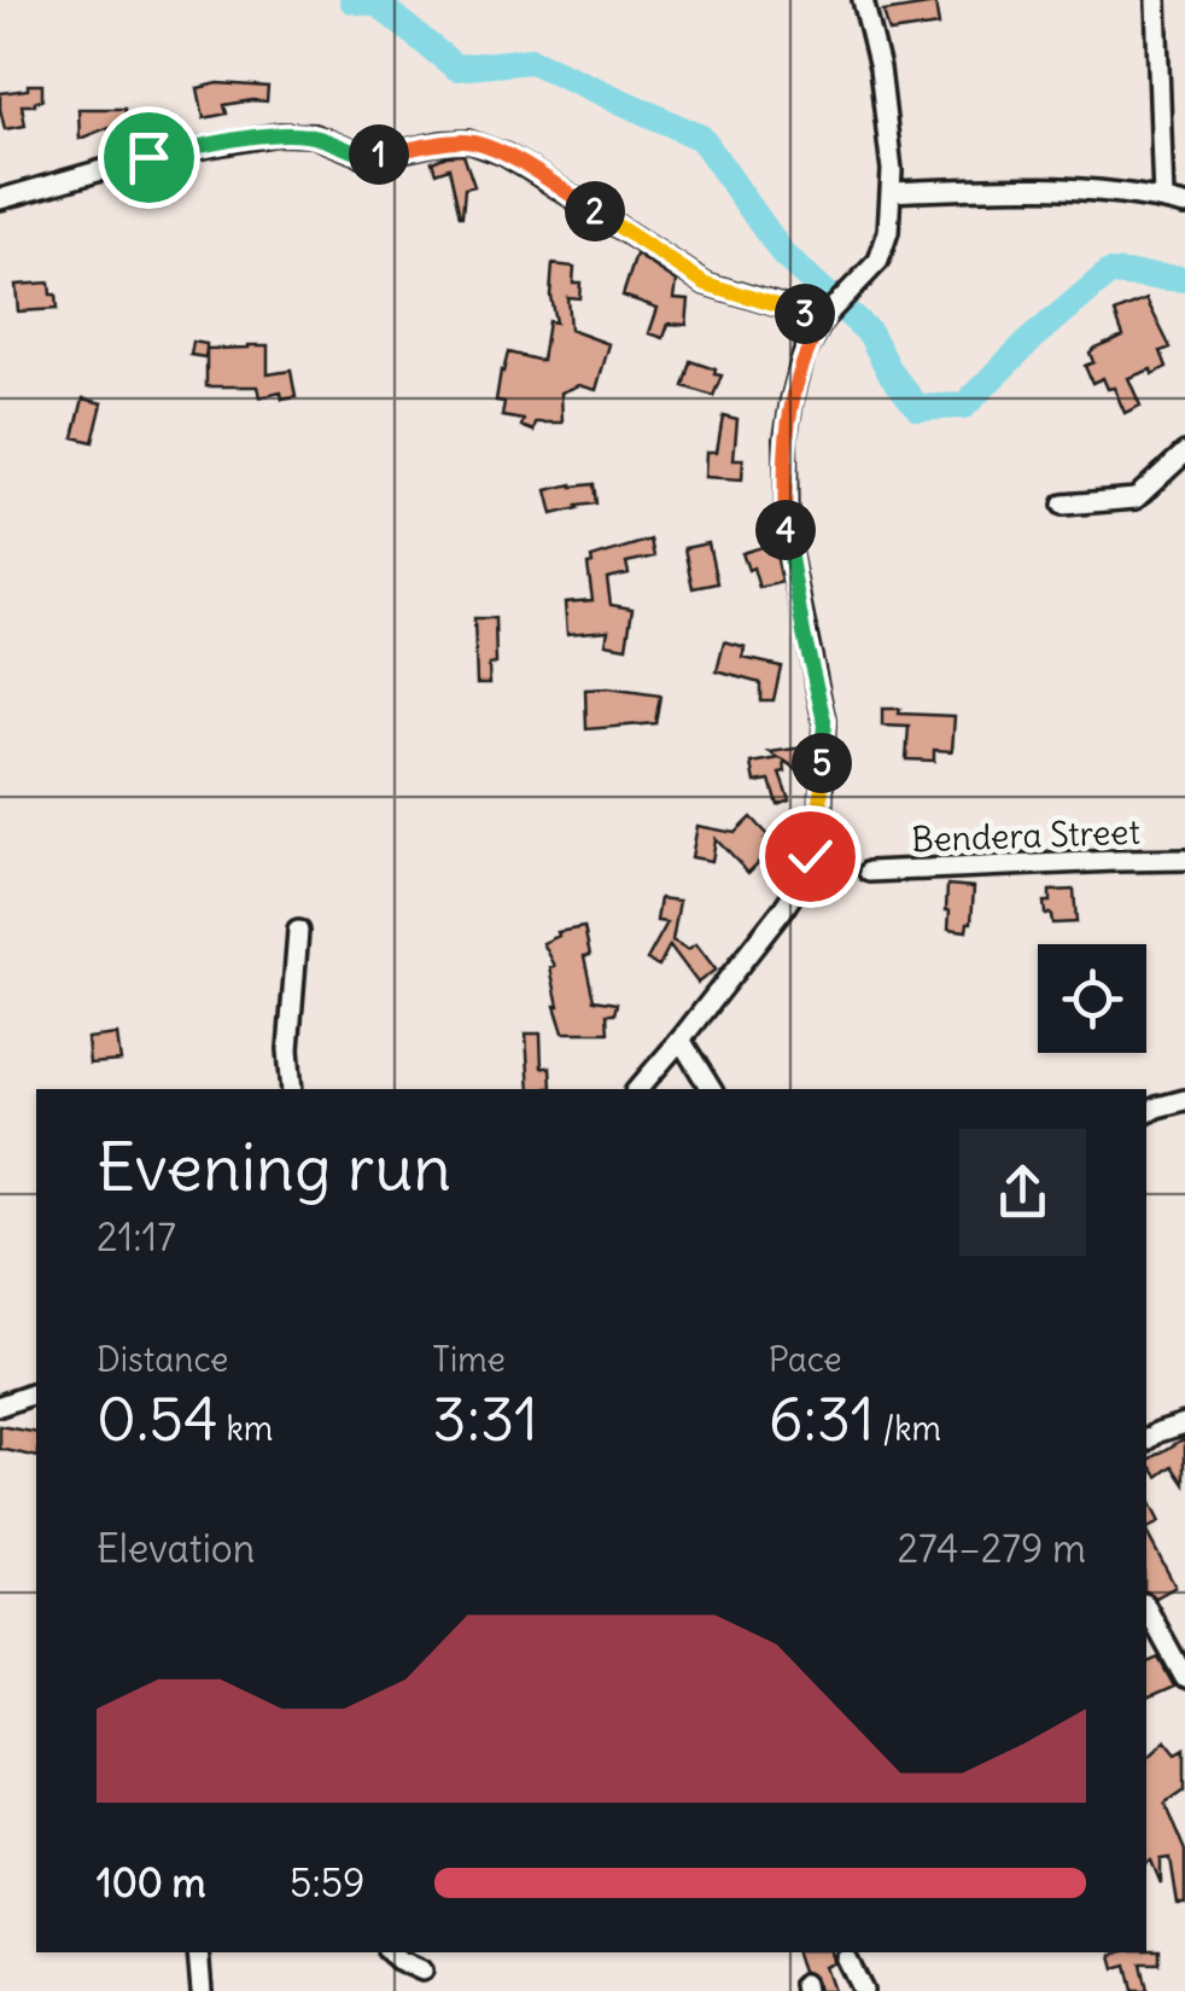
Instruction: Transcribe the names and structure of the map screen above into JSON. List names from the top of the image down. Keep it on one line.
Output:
{"streets":{"street":["Bendera Street"]},"page":{"pins":["1","2","3","4","5"],"heading":["Evening run","21:17"],"stats":[["Distance","0.54 km"],["Time","3:31"],["Pace","6:31 /km"]],"chart":["Elevation","274–279 m"],"list":[{"name":"100 m","note":"5:59"}]}}
